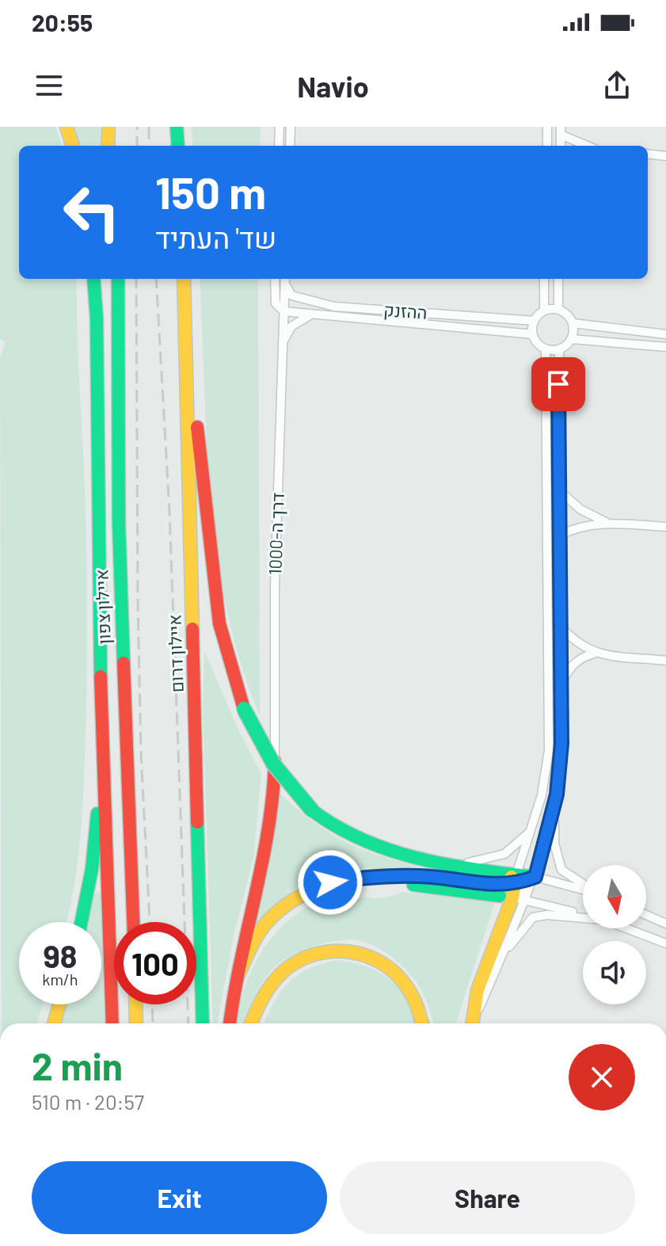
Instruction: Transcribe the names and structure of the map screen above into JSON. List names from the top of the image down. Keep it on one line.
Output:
{"streets":{"main road":["איילון צפון","איילון דרום"],"street":["ההזנק","דרך ה-1000"]},"crossings":[["ההזנק","דרך ה-1000"]],"north":"bottom","page":{"status":"20:55","header":"Navio","turn":["150 m","שד' העתיד"],"speed":"98 km/h","limit":"100","heading":["2 min","510 m · 20:57"],"buttons":["Exit","Share"]}}
